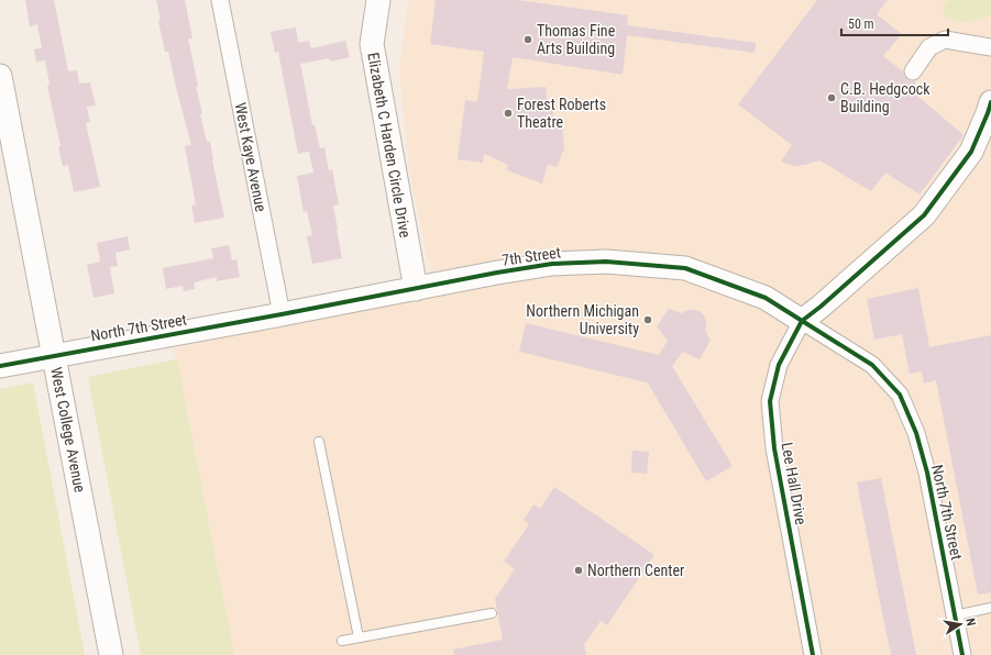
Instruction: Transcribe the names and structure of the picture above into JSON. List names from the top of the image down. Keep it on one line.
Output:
{"streets":{"street":["Elizabeth C Harden Circle Drive","West Kaye Avenue","7th Street","North 7th Street","West College Avenue","Lee Hall Drive"]},"crossings":[["Elizabeth C Harden Circle Drive","7th Street"],["West Kaye Avenue","7th Street"],["West Kaye Avenue","North 7th Street"],["7th Street","North 7th Street"],["7th Street","Lee Hall Drive"],["North 7th Street","West College Avenue"],["North 7th Street","Lee Hall Drive"]],"places":["Thomas Fine Arts Building","C.B. Hedgcock Building","Forest Roberts Theatre","Northern Michigan University","Northern Center"],"scale_bar":"50 m","north":"right"}
